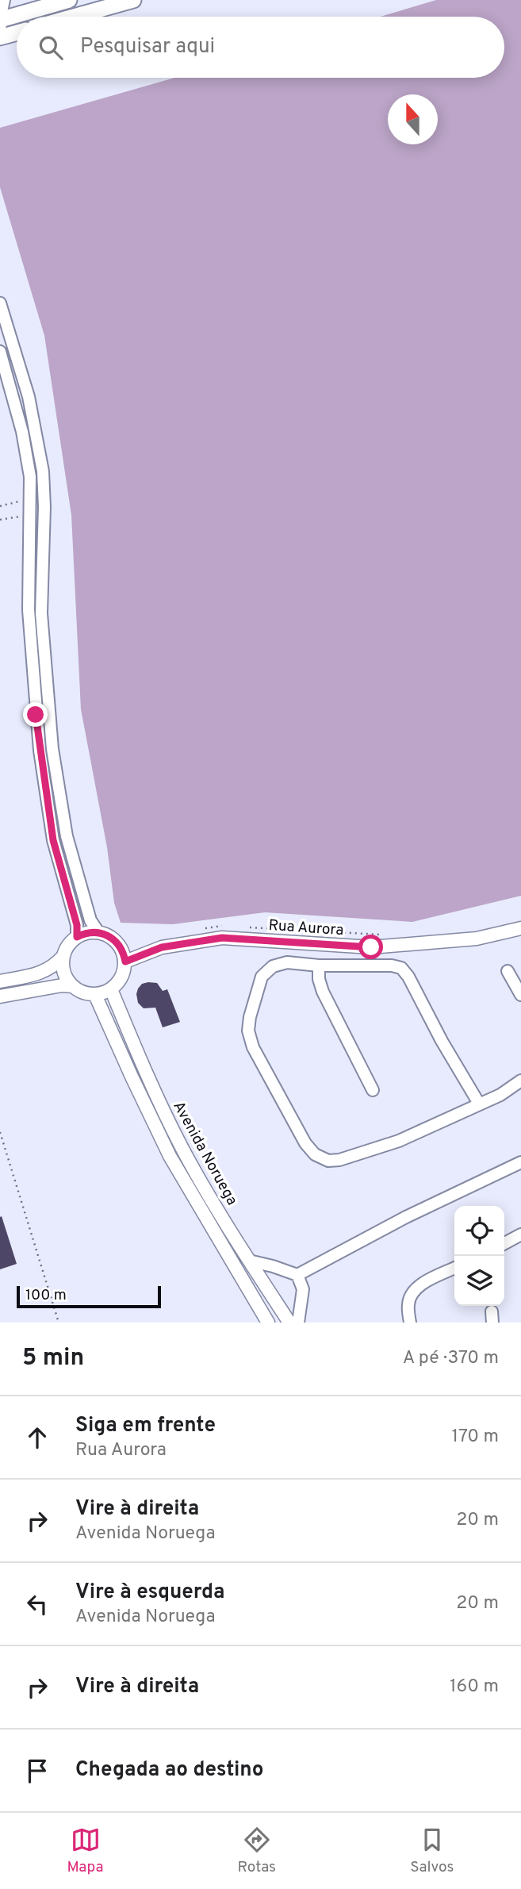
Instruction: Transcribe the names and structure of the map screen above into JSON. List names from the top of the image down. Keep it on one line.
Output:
{"streets":{"street":["Rua Aurora","Avenida Noruega"]},"crossings":[["Rua Aurora","Avenida Noruega"]],"scale_bar":"100 m","north":"top","page":{"search":"Pesquisar aqui","scale":"100 m","heading":["5 min","A pé · 370 m"],"list":[["Siga em frente","Rua Aurora","170 m"],["Vire à direita","Avenida Noruega","20 m"],["Vire à esquerda","Avenida Noruega","20 m"],["Vire à direita","160 m"],"Chegada ao destino"],"nav":["Mapa","Rotas","Salvos"]}}
